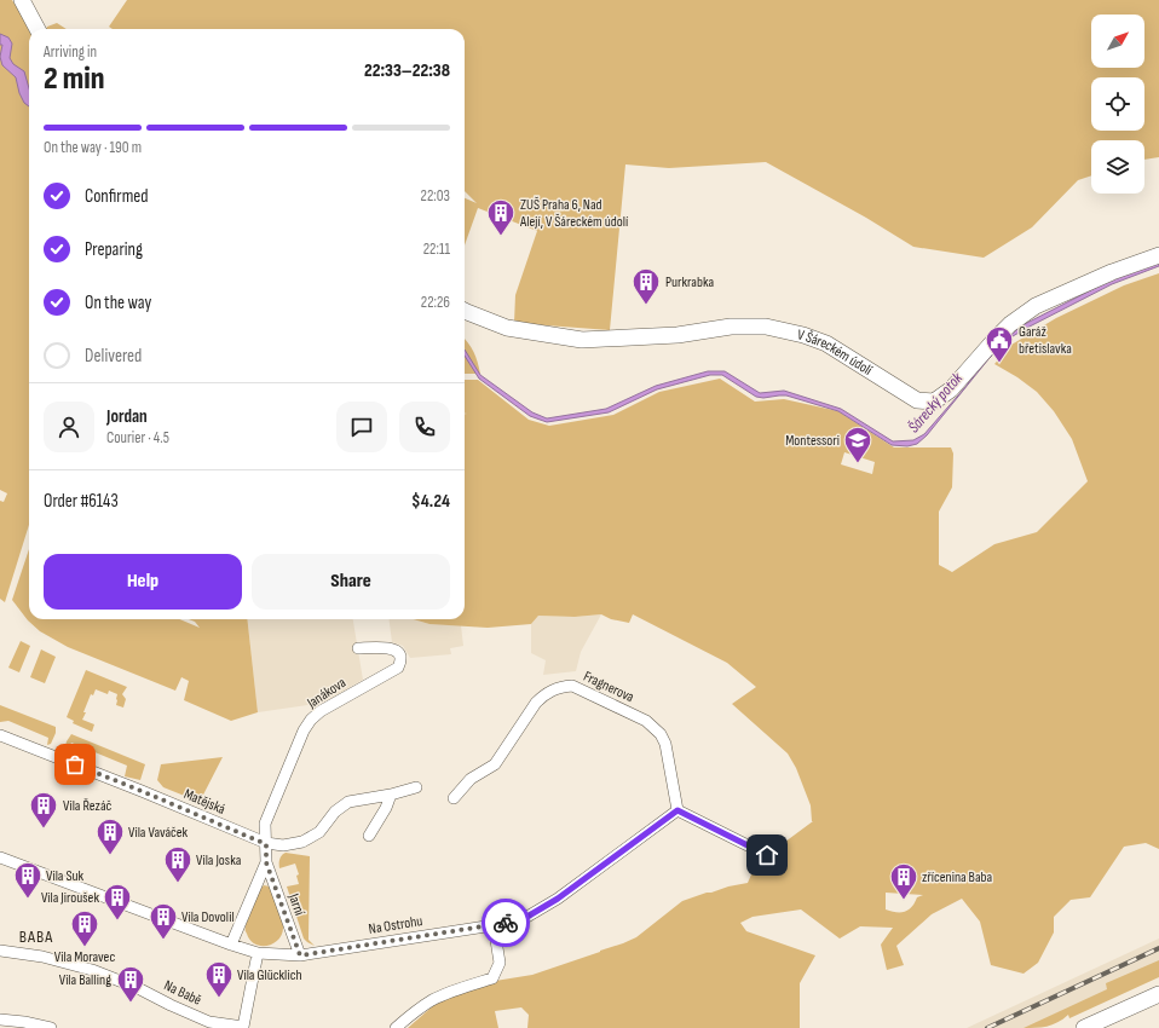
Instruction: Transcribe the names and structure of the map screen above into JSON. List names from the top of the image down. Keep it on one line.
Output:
{"streets":{"street":["V Šáreckém údolí","Fragnerova","Janákova","Matějská","Jarní","Na Ostrohu","Na Babě"]},"crossings":[["Fragnerova","Na Ostrohu"],["Janákova","Matějská"],["Janákova","Jarní"],["Matějská","Jarní"],["Jarní","Na Ostrohu"]],"districts":["BABA"],"water":["Šárecký potok"],"places":{"building":["ZUŠ Praha 6, Nad Alejí, V Šáreckém údolí","Purkrabka","Vila Řezáč","Vila Vaváček","Vila Joska","Vila Suk","zřícenina Baba","Vila Jiroušek","Vila Dovolil","Vila Moravec","Vila Glücklich","Vila Balling"],"public building":["Garáž břetislavka"],"school or university":["Montessori"]},"north":"top right","page":{"heading":["2 min","Arriving in","22:33–22:38"],"panel":["Jordan","Courier · 4.5","Order #6143","$4.24"],"bar":"On the way · 190 m","list":[["Confirmed","22:03"],["Preparing","22:11"],["On the way","22:26"],"Delivered"],"buttons":["Help","Share"]}}
